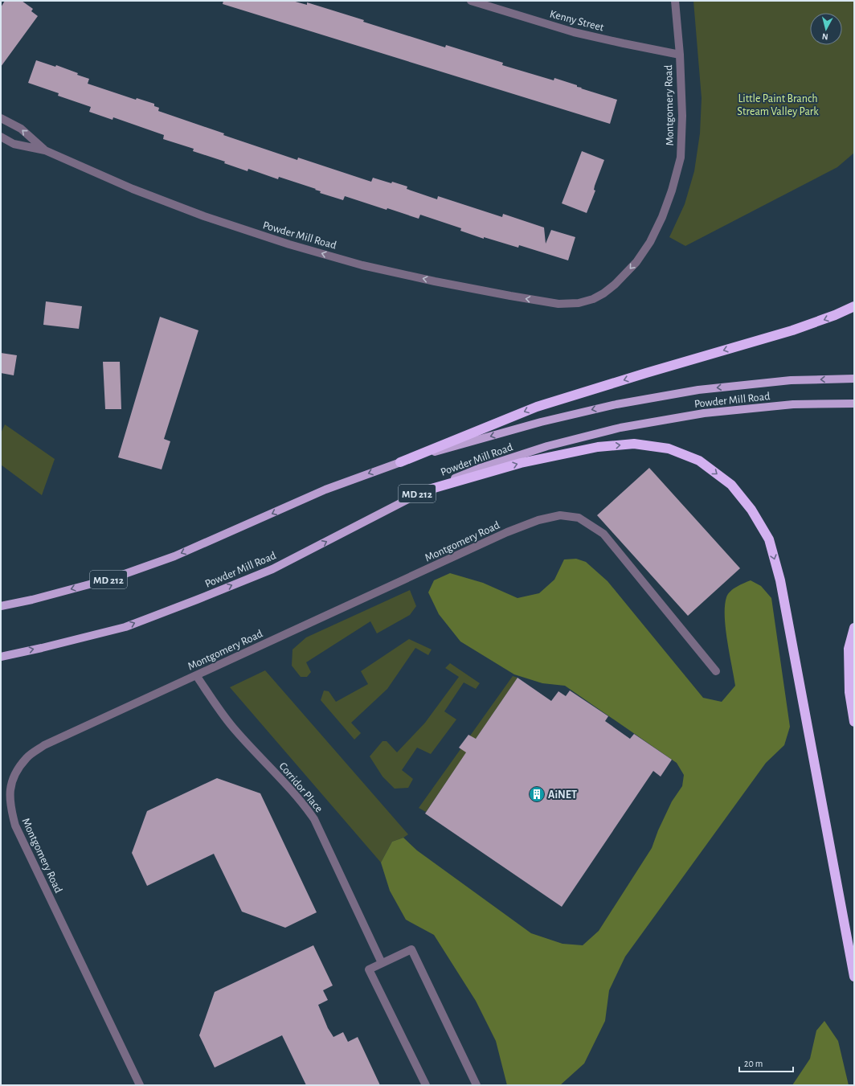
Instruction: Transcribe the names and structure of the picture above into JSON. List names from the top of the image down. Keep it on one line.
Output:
{"streets":{"main road":["Powder Mill Road","MD 212"],"street":["Kenny Street","Montgomery Road","Corridor Place"]},"crossings":[["Kenny Street","Montgomery Road"],["Montgomery Road","Powder Mill Road"],["Montgomery Road","Corridor Place"]],"parks":["Little Paint Branch Stream Valley Park"],"places":{"building":["AiNET"]},"scale_bar":"20 m","north":"bottom"}
